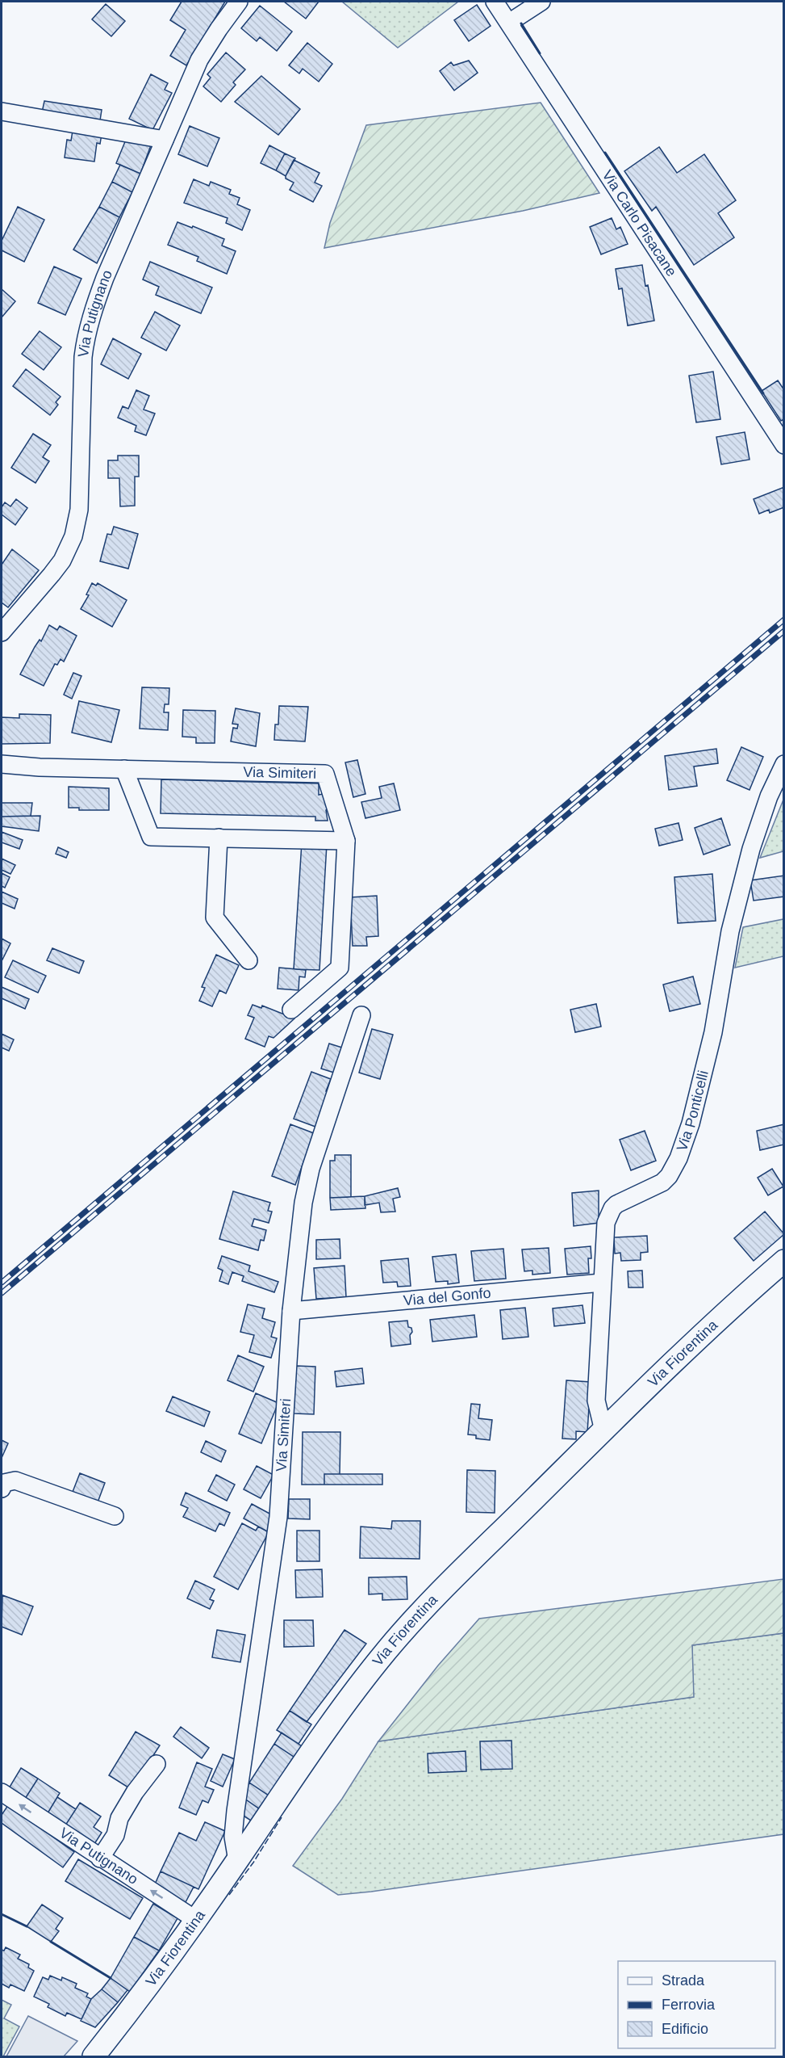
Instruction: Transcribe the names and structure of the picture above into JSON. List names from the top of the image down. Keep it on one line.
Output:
{"streets":{"main road":["Via Fiorentina"],"street":["Via Carlo Pisacane","Via Putignano","Via Simiteri","Via Ponticelli","Via del Gonfo"]},"crossings":[["Via Putignano","Via Fiorentina"],["Via Simiteri","Via del Gonfo"],["Via Simiteri","Via Fiorentina"],["Via Ponticelli","Via del Gonfo"],["Via Ponticelli","Via Fiorentina"]],"legend":["Strada","Ferrovia","Edificio"]}
